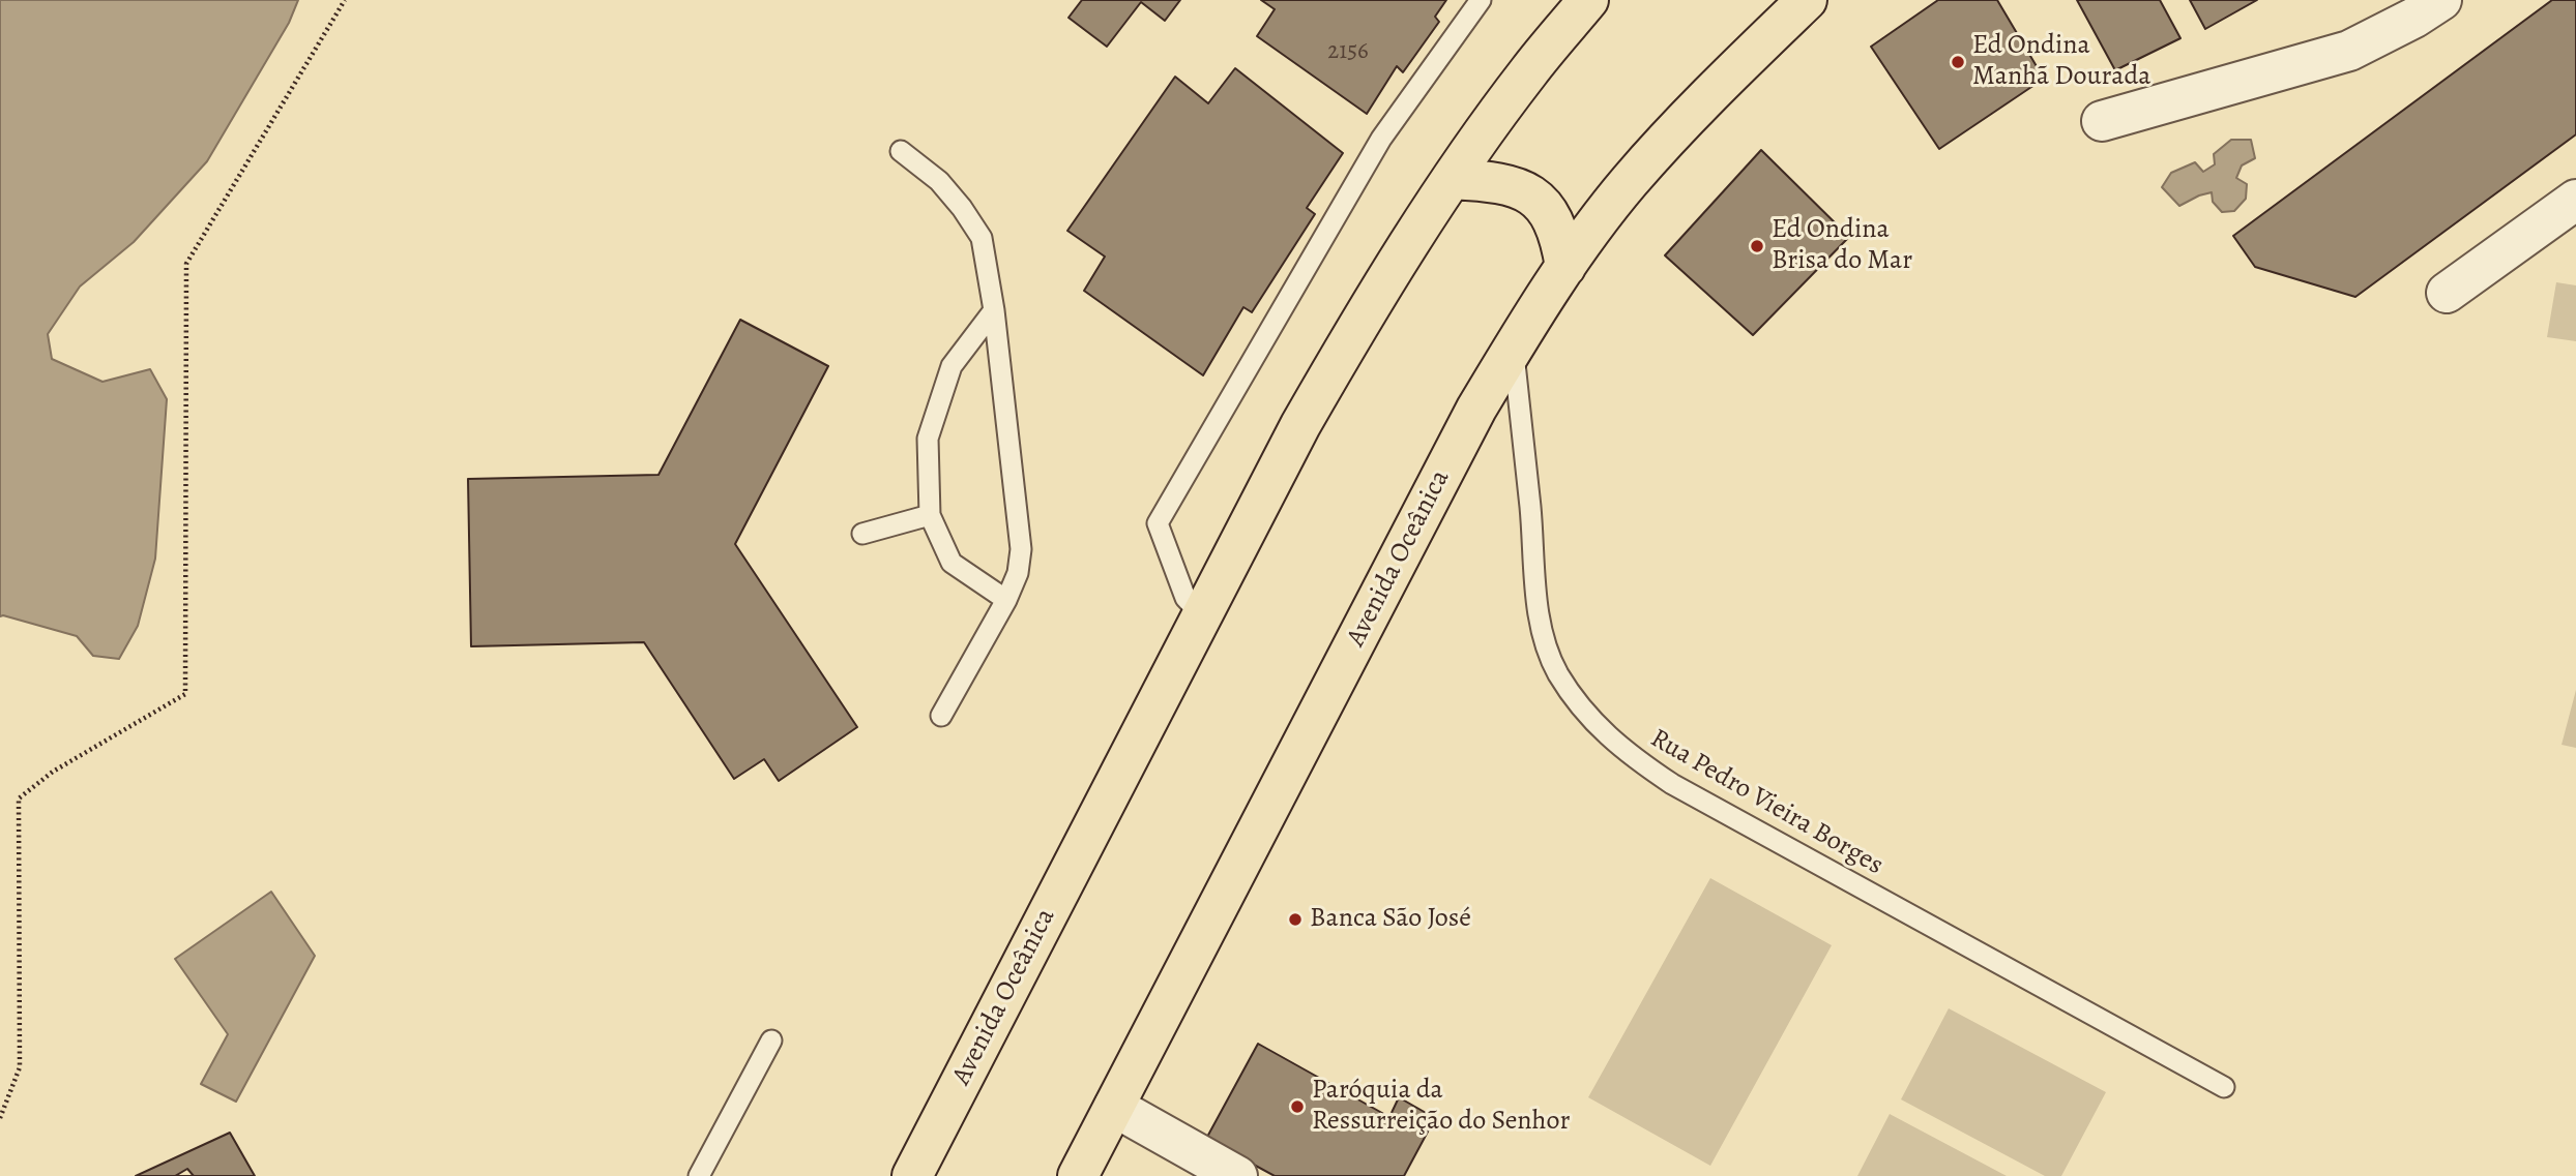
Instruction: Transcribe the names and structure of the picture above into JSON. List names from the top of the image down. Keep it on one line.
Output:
{"streets":{"main road":["Avenida Oceânica"],"lane":["Rua Pedro Vieira Borges"]},"crossings":[["Avenida Oceânica","Rua Pedro Vieira Borges"]],"places":["Ed Ondina Manhã Dourada","Ed Ondina Brisa do Mar","Banca São José","Paróquia da Ressurreição do Senhor"],"house_numbers":["2156"]}
